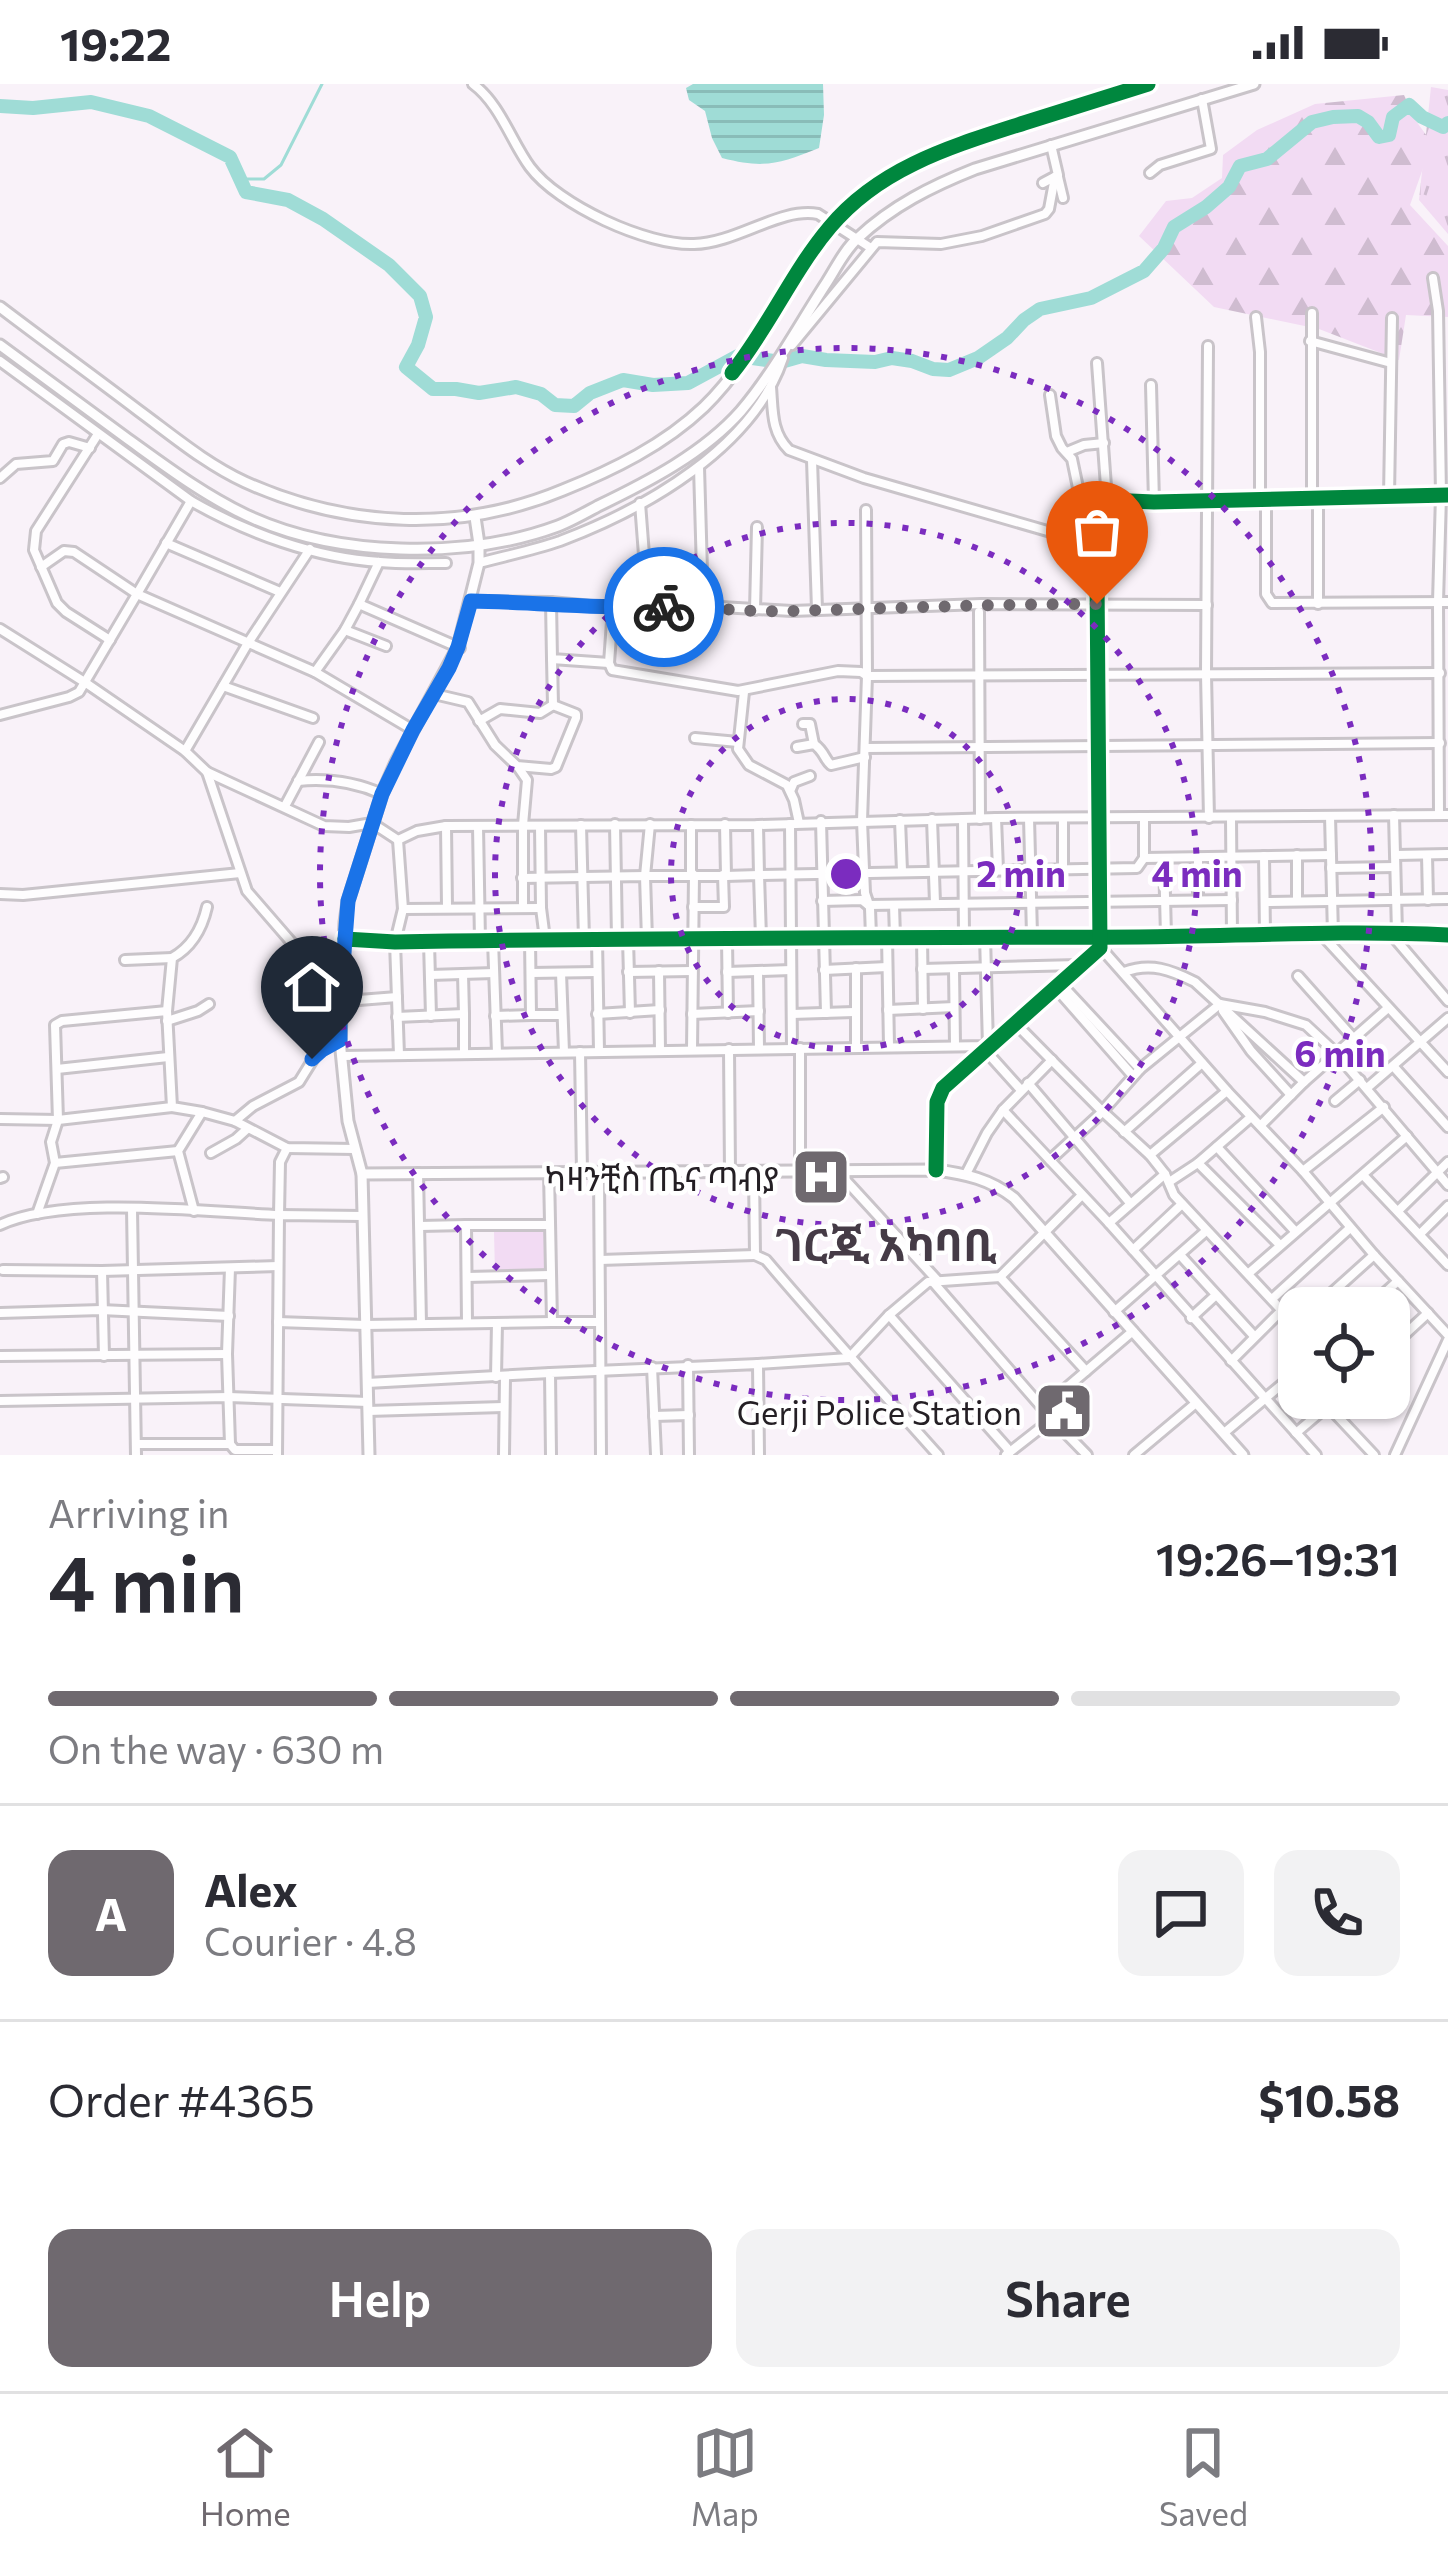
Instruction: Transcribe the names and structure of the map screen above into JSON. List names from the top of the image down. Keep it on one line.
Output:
{"districts":["ገርጂ አካባቢ"],"places":{"hospital":["ካዛንቺስ ጤና ጣብያ"],"public building":["Gerji Police Station"]},"page":{"status":"19:22","heading":["4 min","Arriving in","19:26–19:31"],"panel":["Alex","Courier · 4.8","Order #4365","$10.58"],"bar":"On the way · 630 m","round":"A","buttons":["Help","Share"],"tabs":["Home","Map","Saved"]},"rings":["2 min","4 min","6 min"]}
